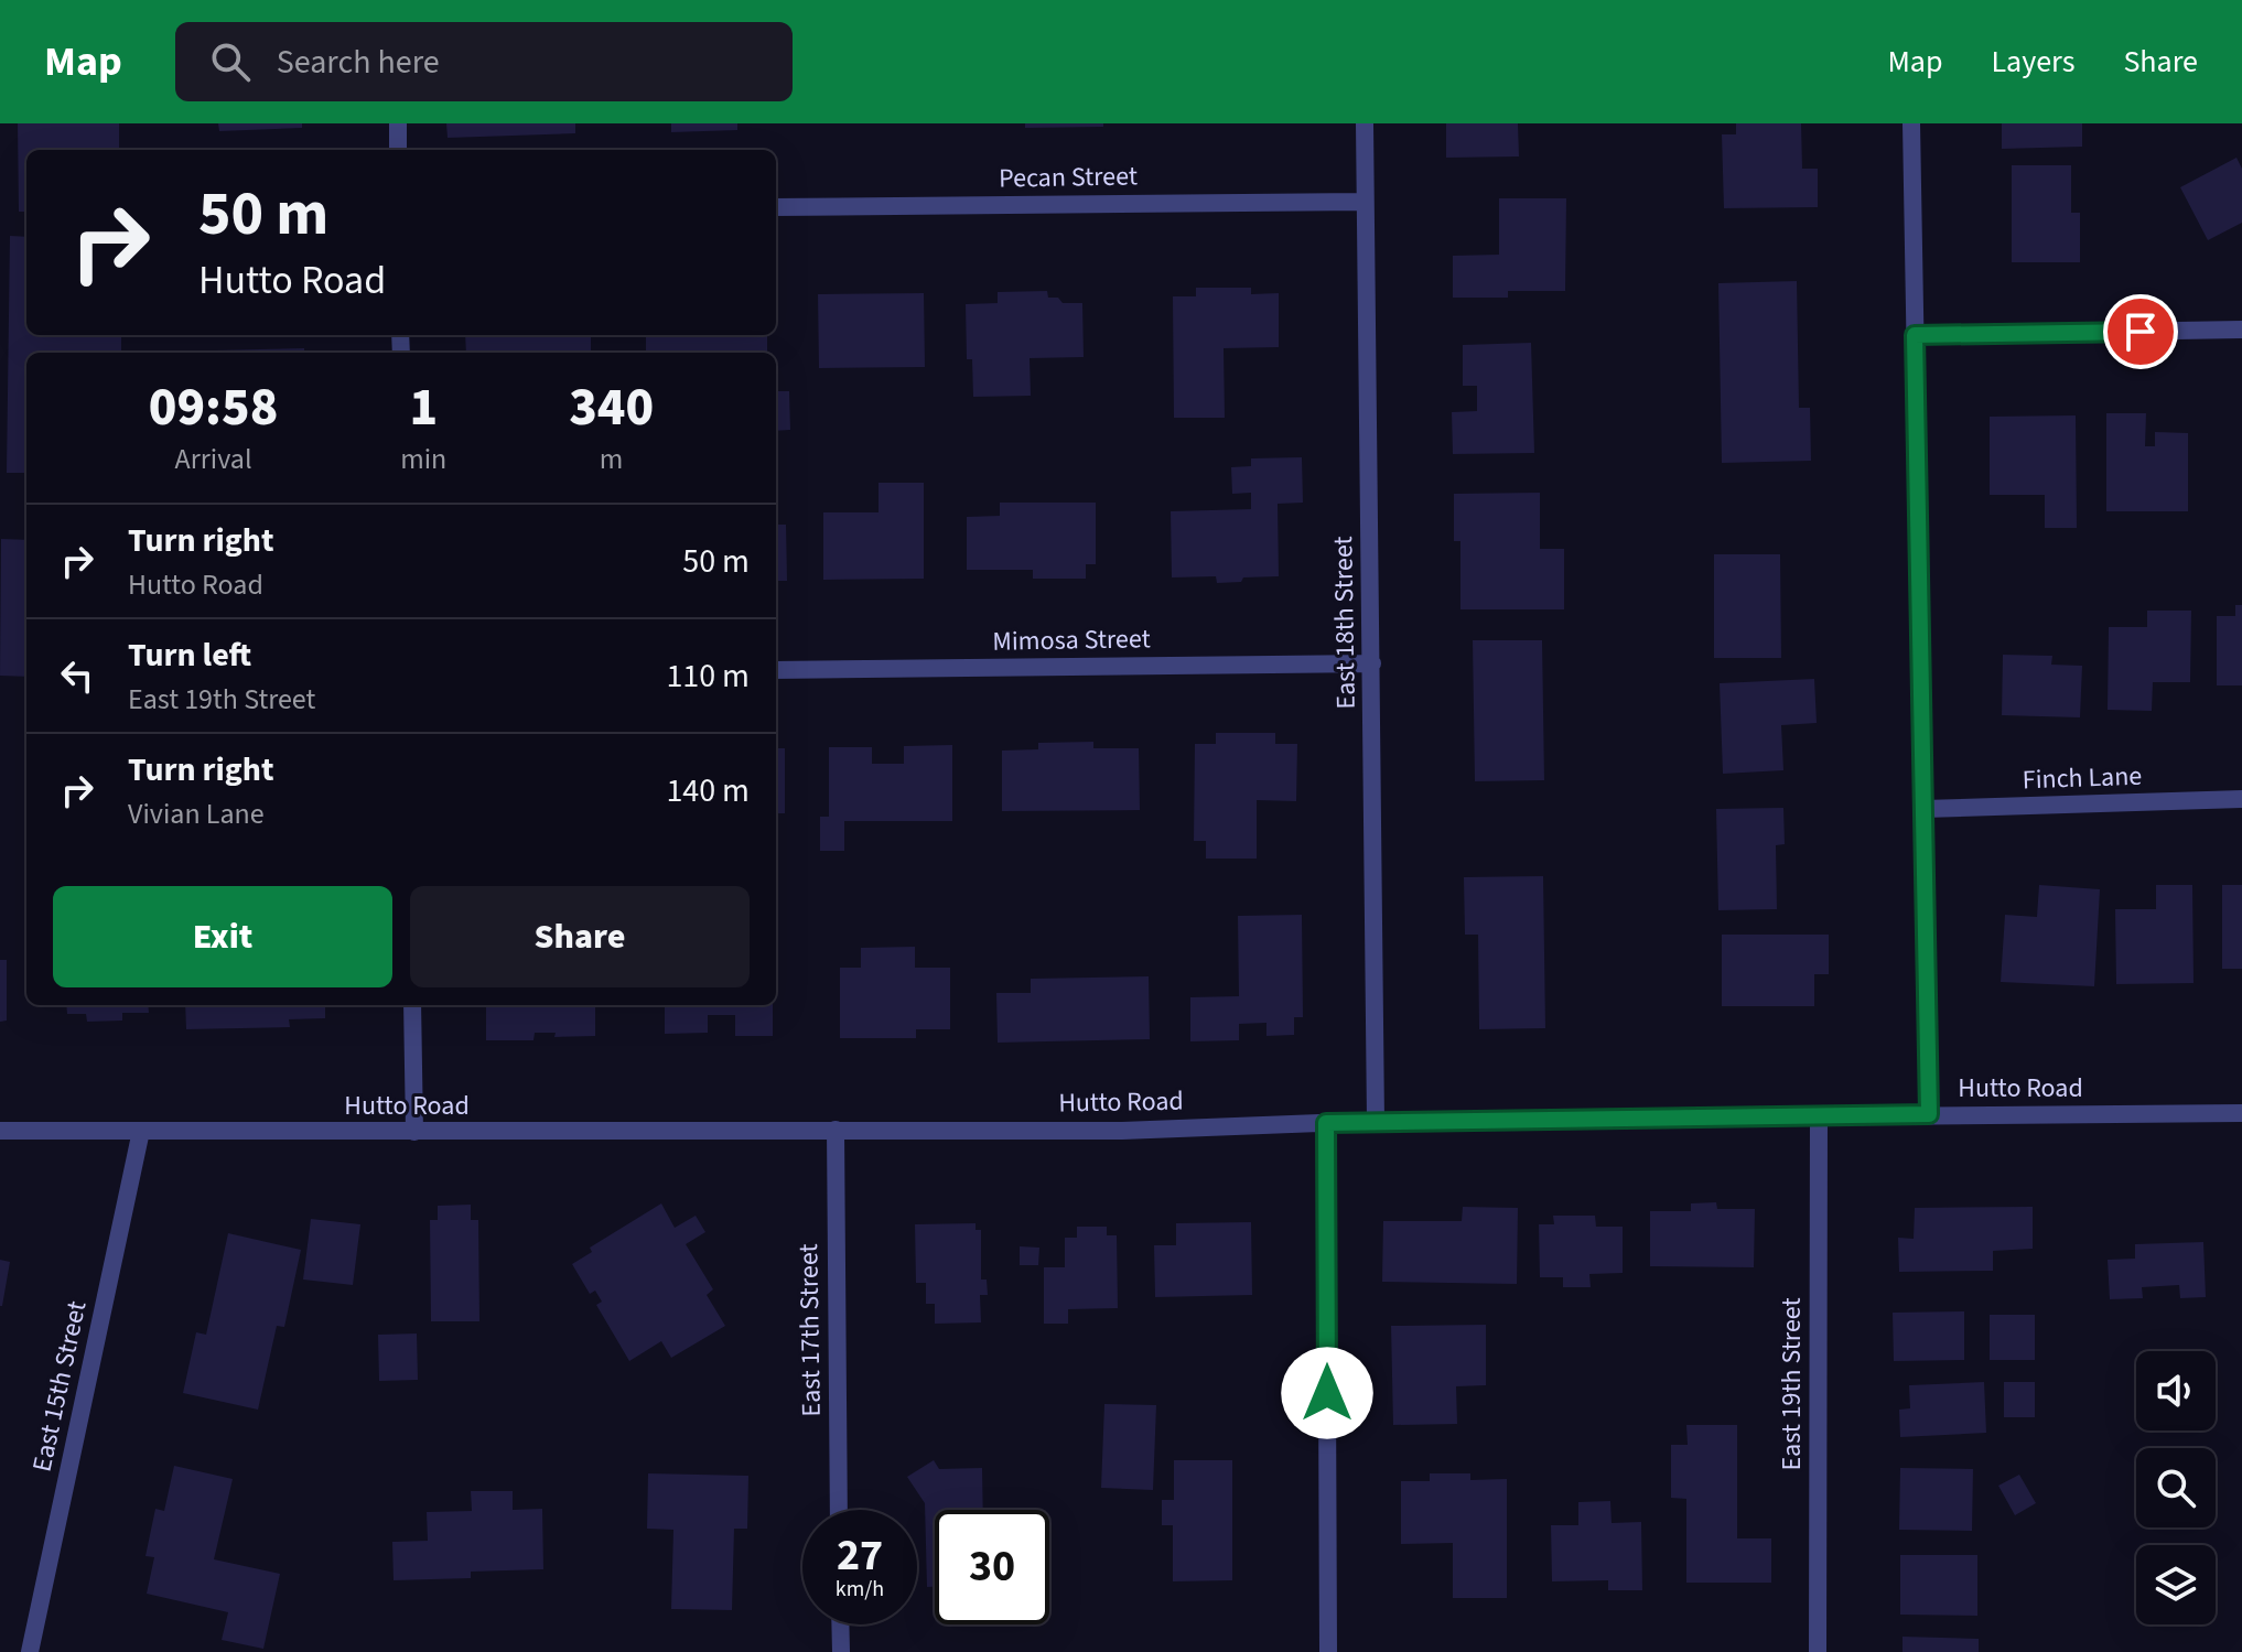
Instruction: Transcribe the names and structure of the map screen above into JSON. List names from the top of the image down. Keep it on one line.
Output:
{"streets":{"street":["Pecan Street","East 18th Street","Mimosa Street","Finch Lane","Hutto Road","East 17th Street","East 19th Street","East 15th Street"]},"crossings":[["Pecan Street","East 18th Street"],["East 18th Street","Mimosa Street"],["East 18th Street","Hutto Road"],["Hutto Road","East 17th Street"],["Hutto Road","East 19th Street"],["Hutto Road","East 15th Street"]],"page":{"header":"Map","search":"Search here","nav":["Map","Layers","Share"],"turn":["50 m","Hutto Road"],"eta":["09:58","Arrival","1","min","340","m"],"list":[{"name":"Turn right","note":"Hutto Road","value":"50 m"},{"name":"Turn left","note":"East 19th Street","value":"110 m"},{"name":"Turn right","note":"Vivian Lane","value":"140 m"}],"buttons":["Exit","Share"],"speed":"27 km/h","limit":"30"}}
